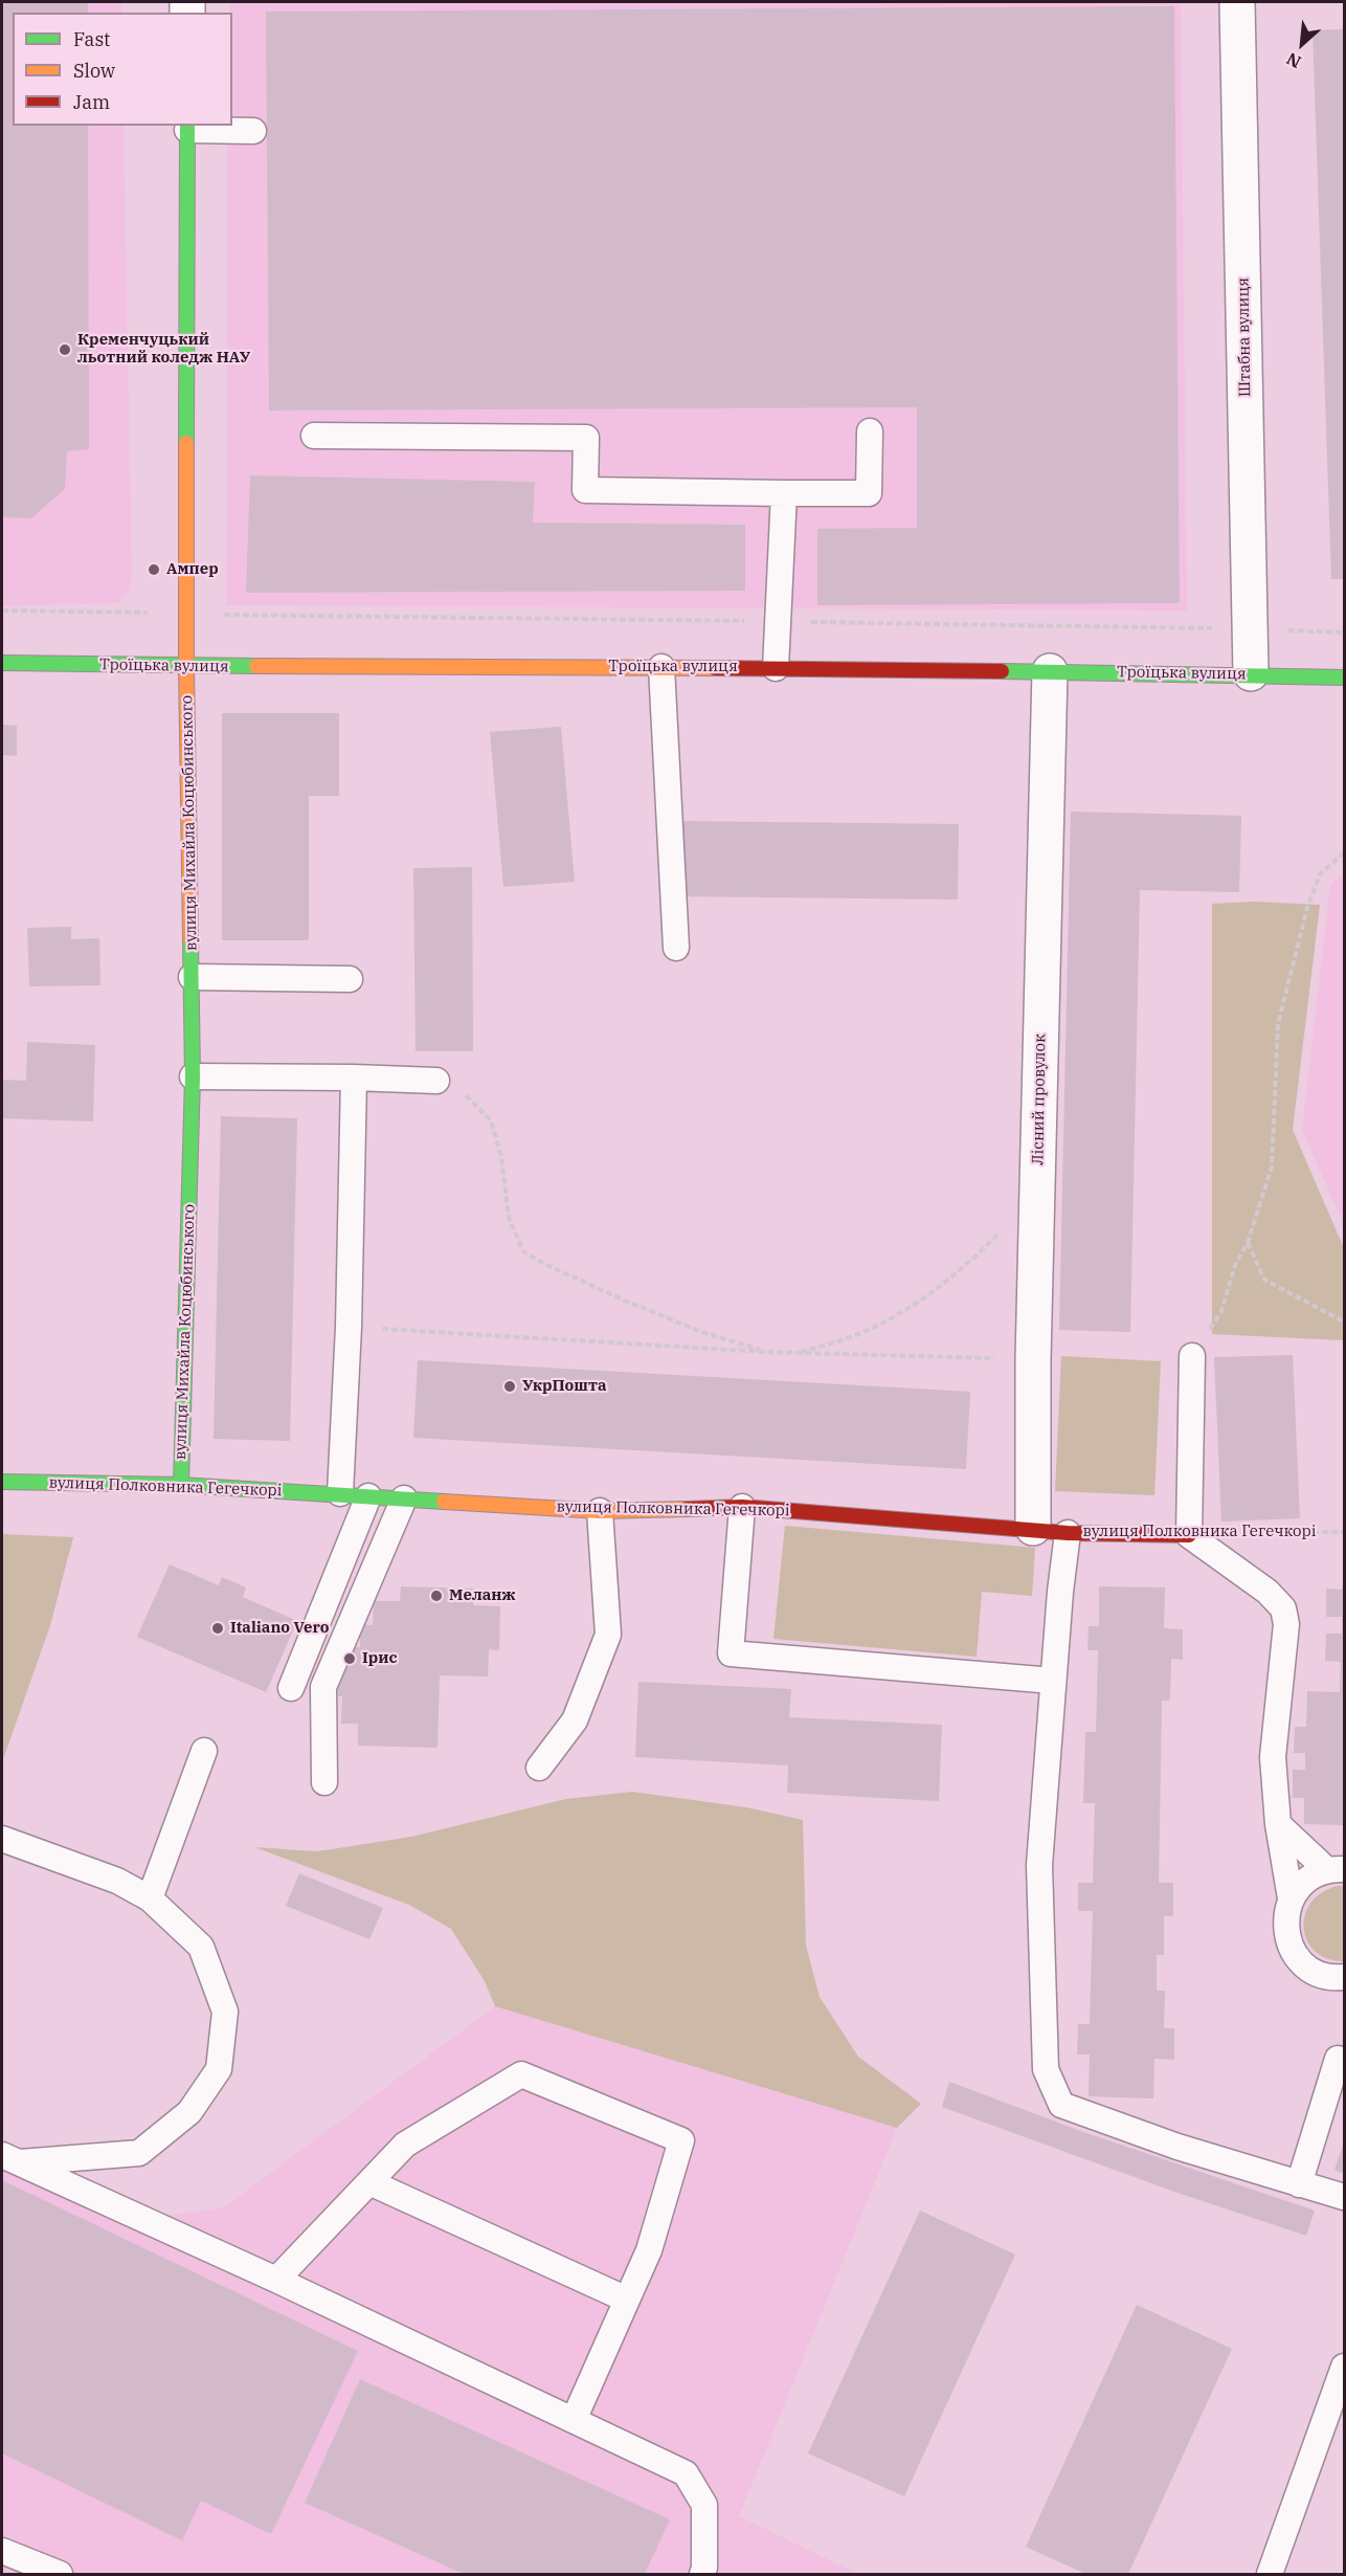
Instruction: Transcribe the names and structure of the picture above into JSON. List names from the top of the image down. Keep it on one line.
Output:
{"streets":{"street":["Штабна вулиця","Троїцька вулиця","вулиця Михайла Коцюбинського","Лісний провулок","вулиця Полковника Гегечкорі"]},"crossings":[["Штабна вулиця","Троїцька вулиця"],["Троїцька вулиця","вулиця Михайла Коцюбинського"],["Троїцька вулиця","Лісний провулок"],["вулиця Михайла Коцюбинського","вулиця Полковника Гегечкорі"],["Лісний провулок","вулиця Полковника Гегечкорі"]],"places":["Кременчуцький льотний коледж НАУ","Ампер","УкрПошта","Меланж","Italiano Vero","Ірис"],"legend":["Fast","Slow","Jam"],"north":"bottom left"}
